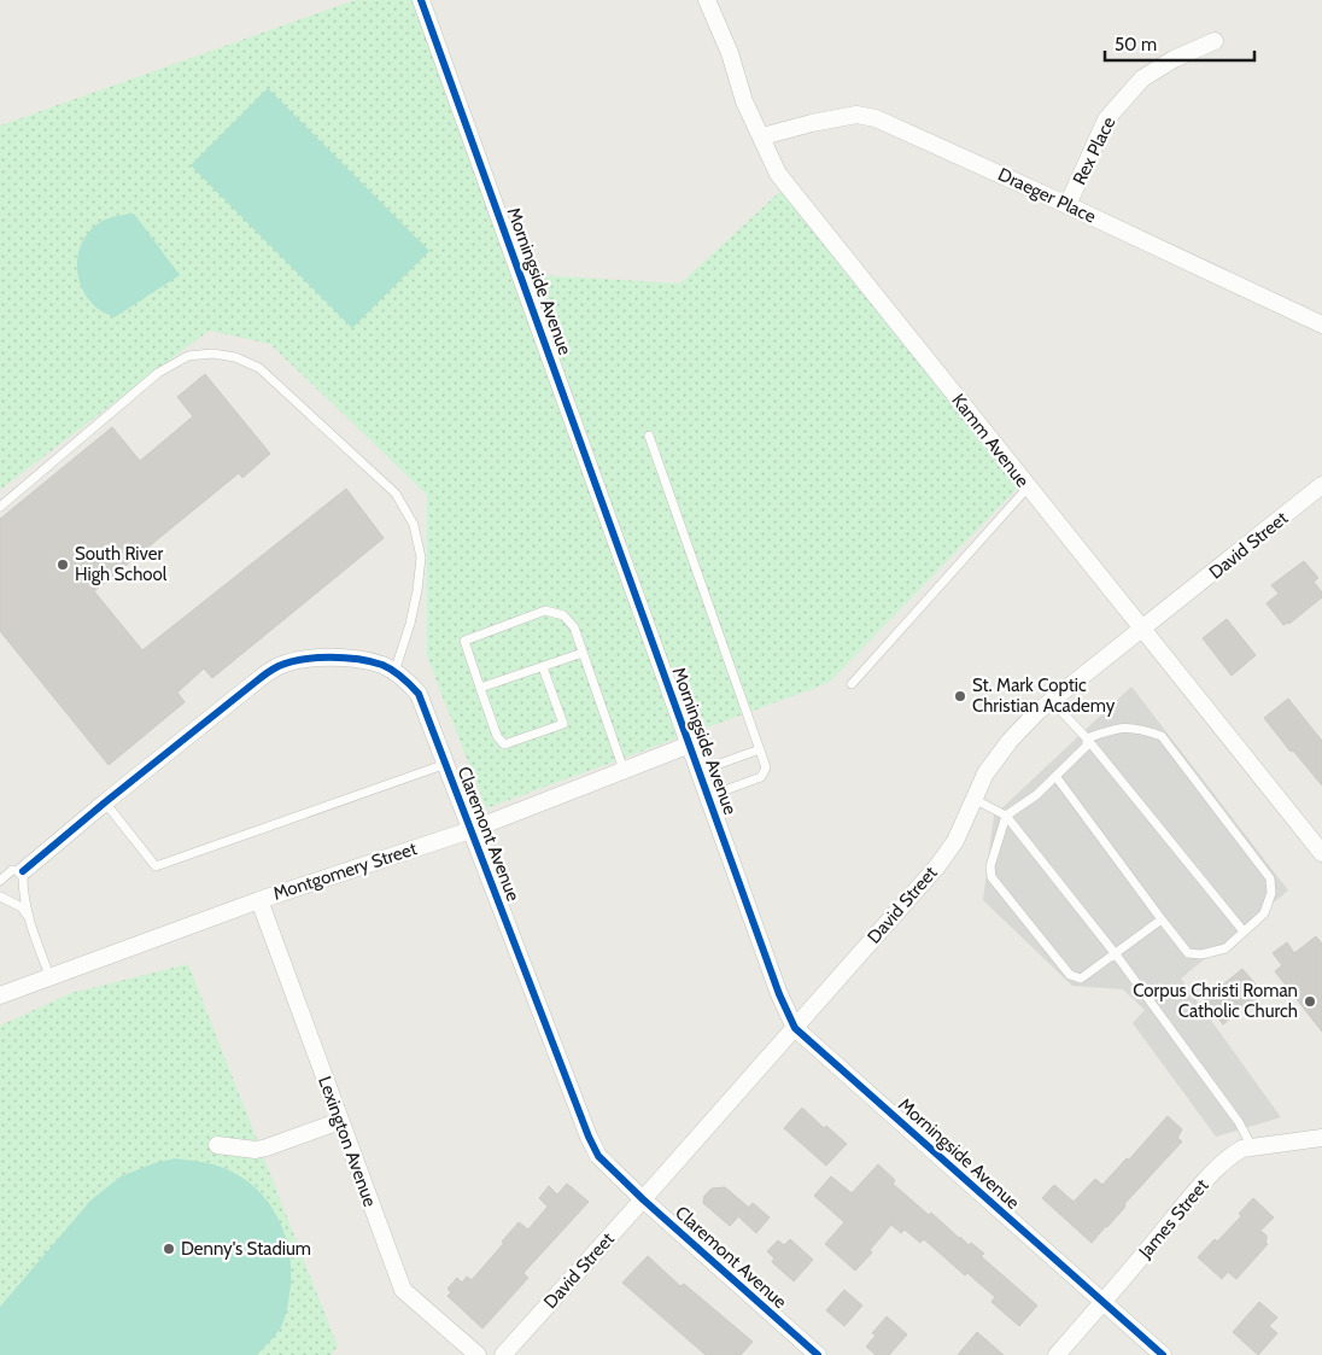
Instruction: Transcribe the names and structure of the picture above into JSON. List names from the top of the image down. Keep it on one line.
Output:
{"streets":{"street":["Rex Place","Draeger Place","Morningside Avenue","Kamm Avenue","David Street","Claremont Avenue","Montgomery Street","Lexington Avenue","James Street"]},"crossings":[["Rex Place","Draeger Place"],["Draeger Place","Kamm Avenue"],["Morningside Avenue","David Street"],["Morningside Avenue","Montgomery Street"],["Morningside Avenue","James Street"],["Kamm Avenue","David Street"],["David Street","Claremont Avenue"],["Claremont Avenue","Montgomery Street"],["Montgomery Street","Lexington Avenue"]],"places":["South River High School","St. Mark Coptic Christian Academy","Corpus Christi Roman Catholic Church","Denny's Stadium"],"scale_bar":"50 m"}
